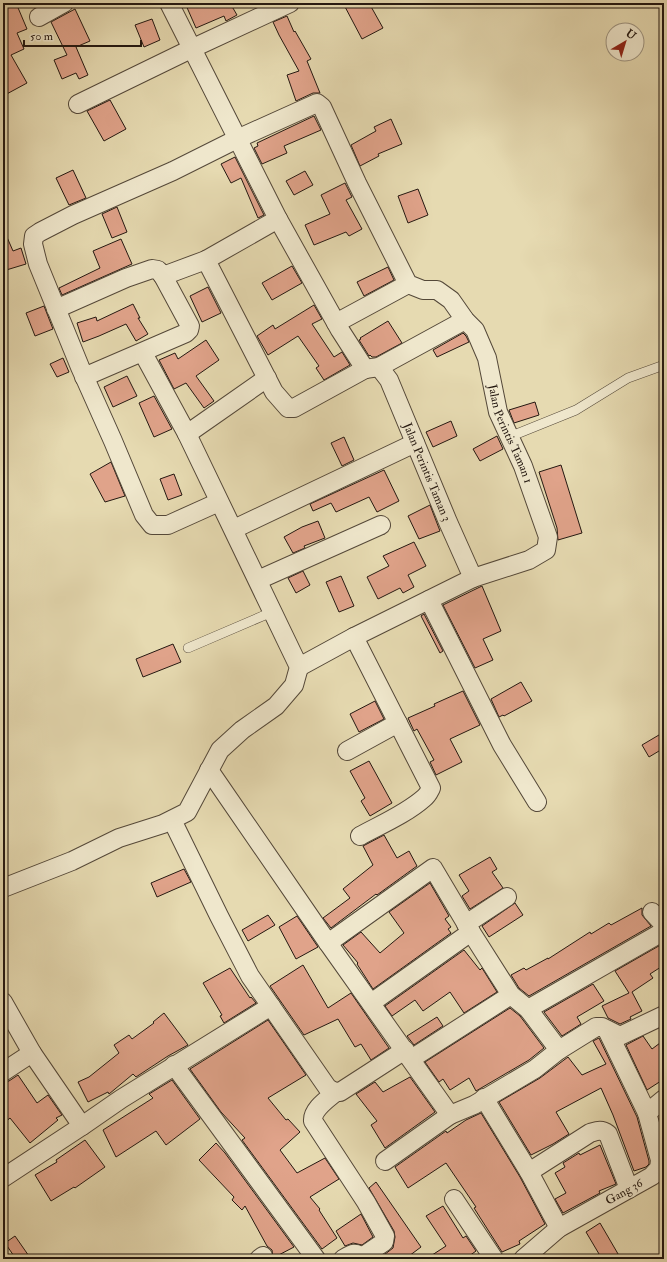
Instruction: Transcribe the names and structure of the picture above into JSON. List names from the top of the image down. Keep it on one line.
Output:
{"streets":{"street":["Jalan Perintis Taman 1","Jalan Perintis Taman 3","Gang 36"]},"crossings":[["Jalan Perintis Taman 1","Jalan Perintis Taman 3"]],"scale_bar":"50 m","north":"top right"}
